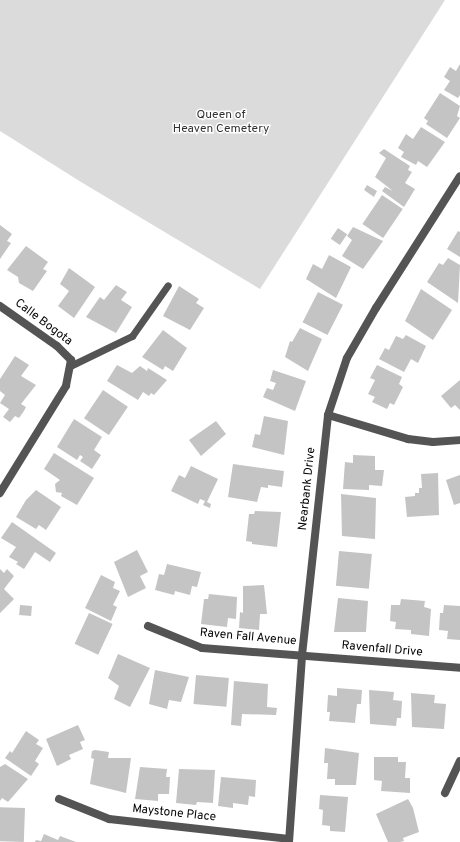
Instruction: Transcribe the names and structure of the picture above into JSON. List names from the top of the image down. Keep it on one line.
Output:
{"streets":{"street":["Calle Bogota","Nearbank Drive","Raven Fall Avenue","Ravenfall Drive","Maystone Place"]},"crossings":[["Nearbank Drive","Raven Fall Avenue"],["Nearbank Drive","Ravenfall Drive"],["Nearbank Drive","Maystone Place"],["Raven Fall Avenue","Ravenfall Drive"]],"parks":["Queen of Heaven Cemetery"]}
